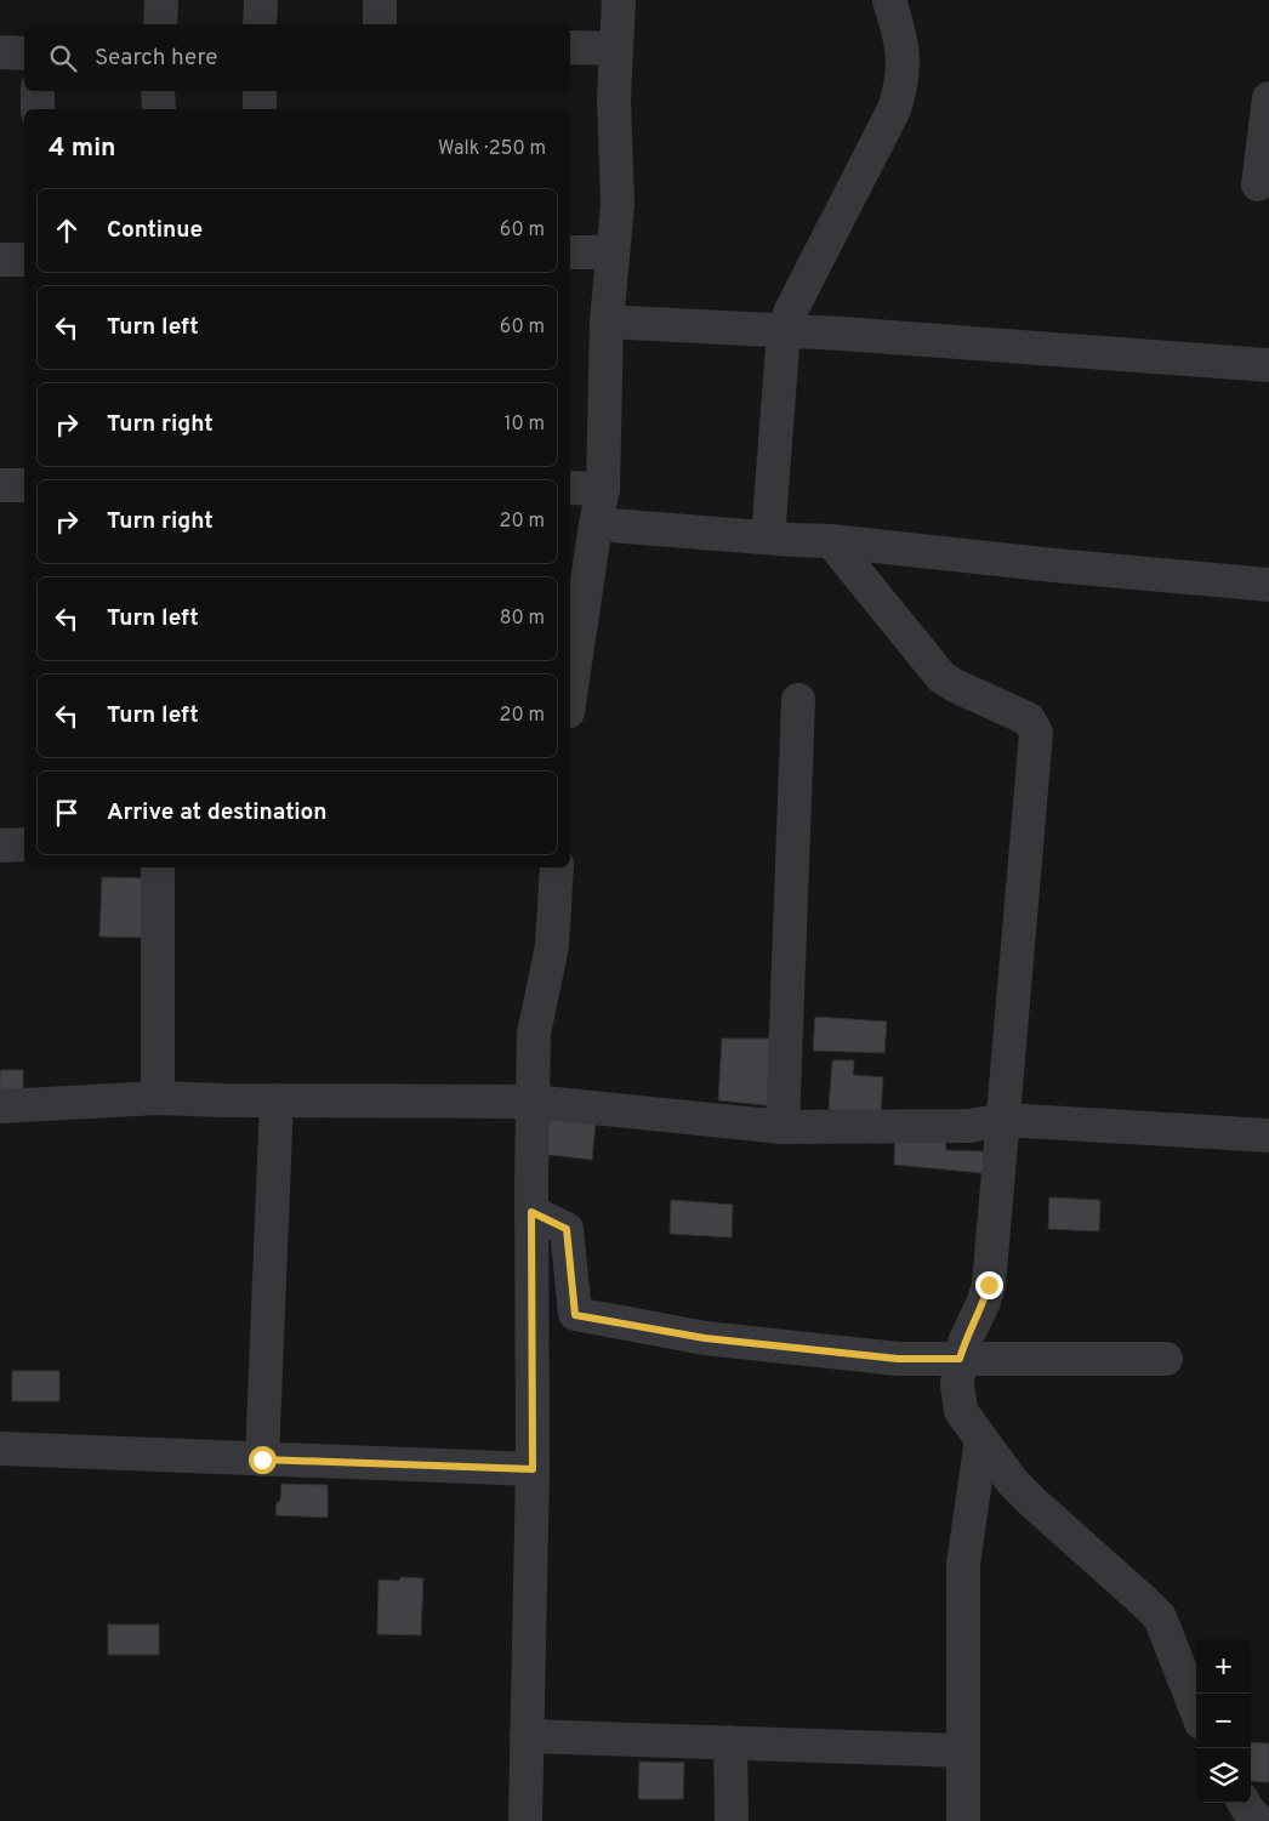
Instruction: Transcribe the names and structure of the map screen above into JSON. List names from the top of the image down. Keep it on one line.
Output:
{"page":{"search":"Search here","heading":["4 min","Walk · 250 m"],"list":[["Continue","60 m"],["Turn left","60 m"],["Turn right","10 m"],["Turn right","20 m"],["Turn left","80 m"],["Turn left","20 m"],"Arrive at destination"],"map_buttons":["+","−"]}}
